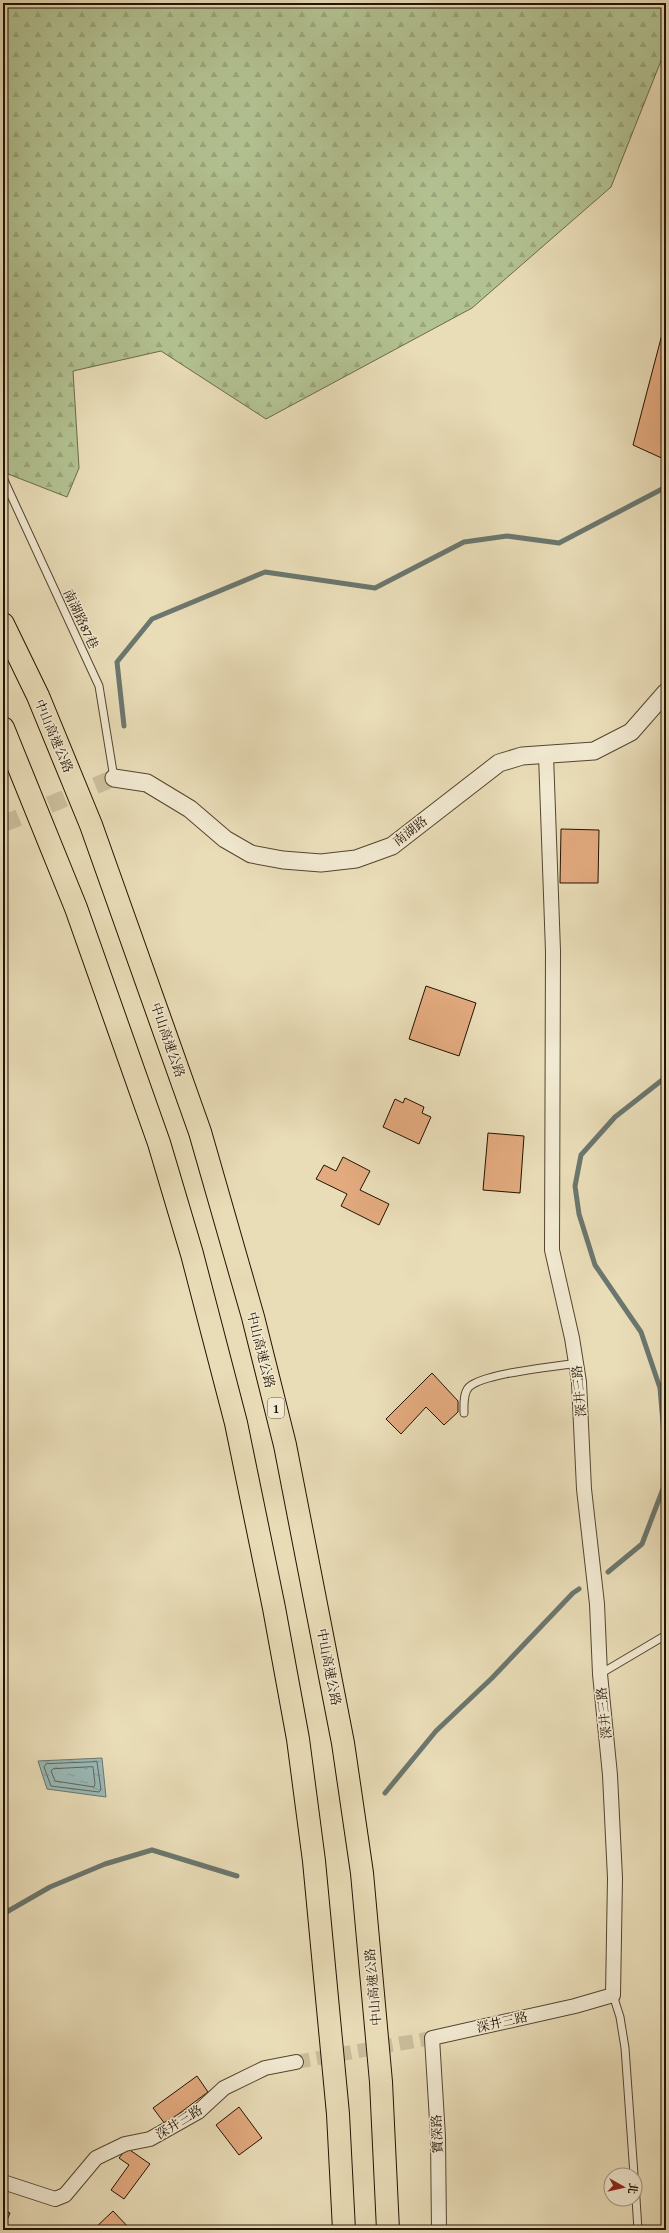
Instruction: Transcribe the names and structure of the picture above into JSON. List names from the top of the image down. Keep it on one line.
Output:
{"streets":{"highway":["中山高速公路","1"],"street":["南湖路","深井三路","寶深路"],"lane":["南湖路87巷"]},"crossings":[["南湖路87巷","南湖路"],["南湖路","深井三路"],["深井三路","寶深路"]],"north":"right"}
